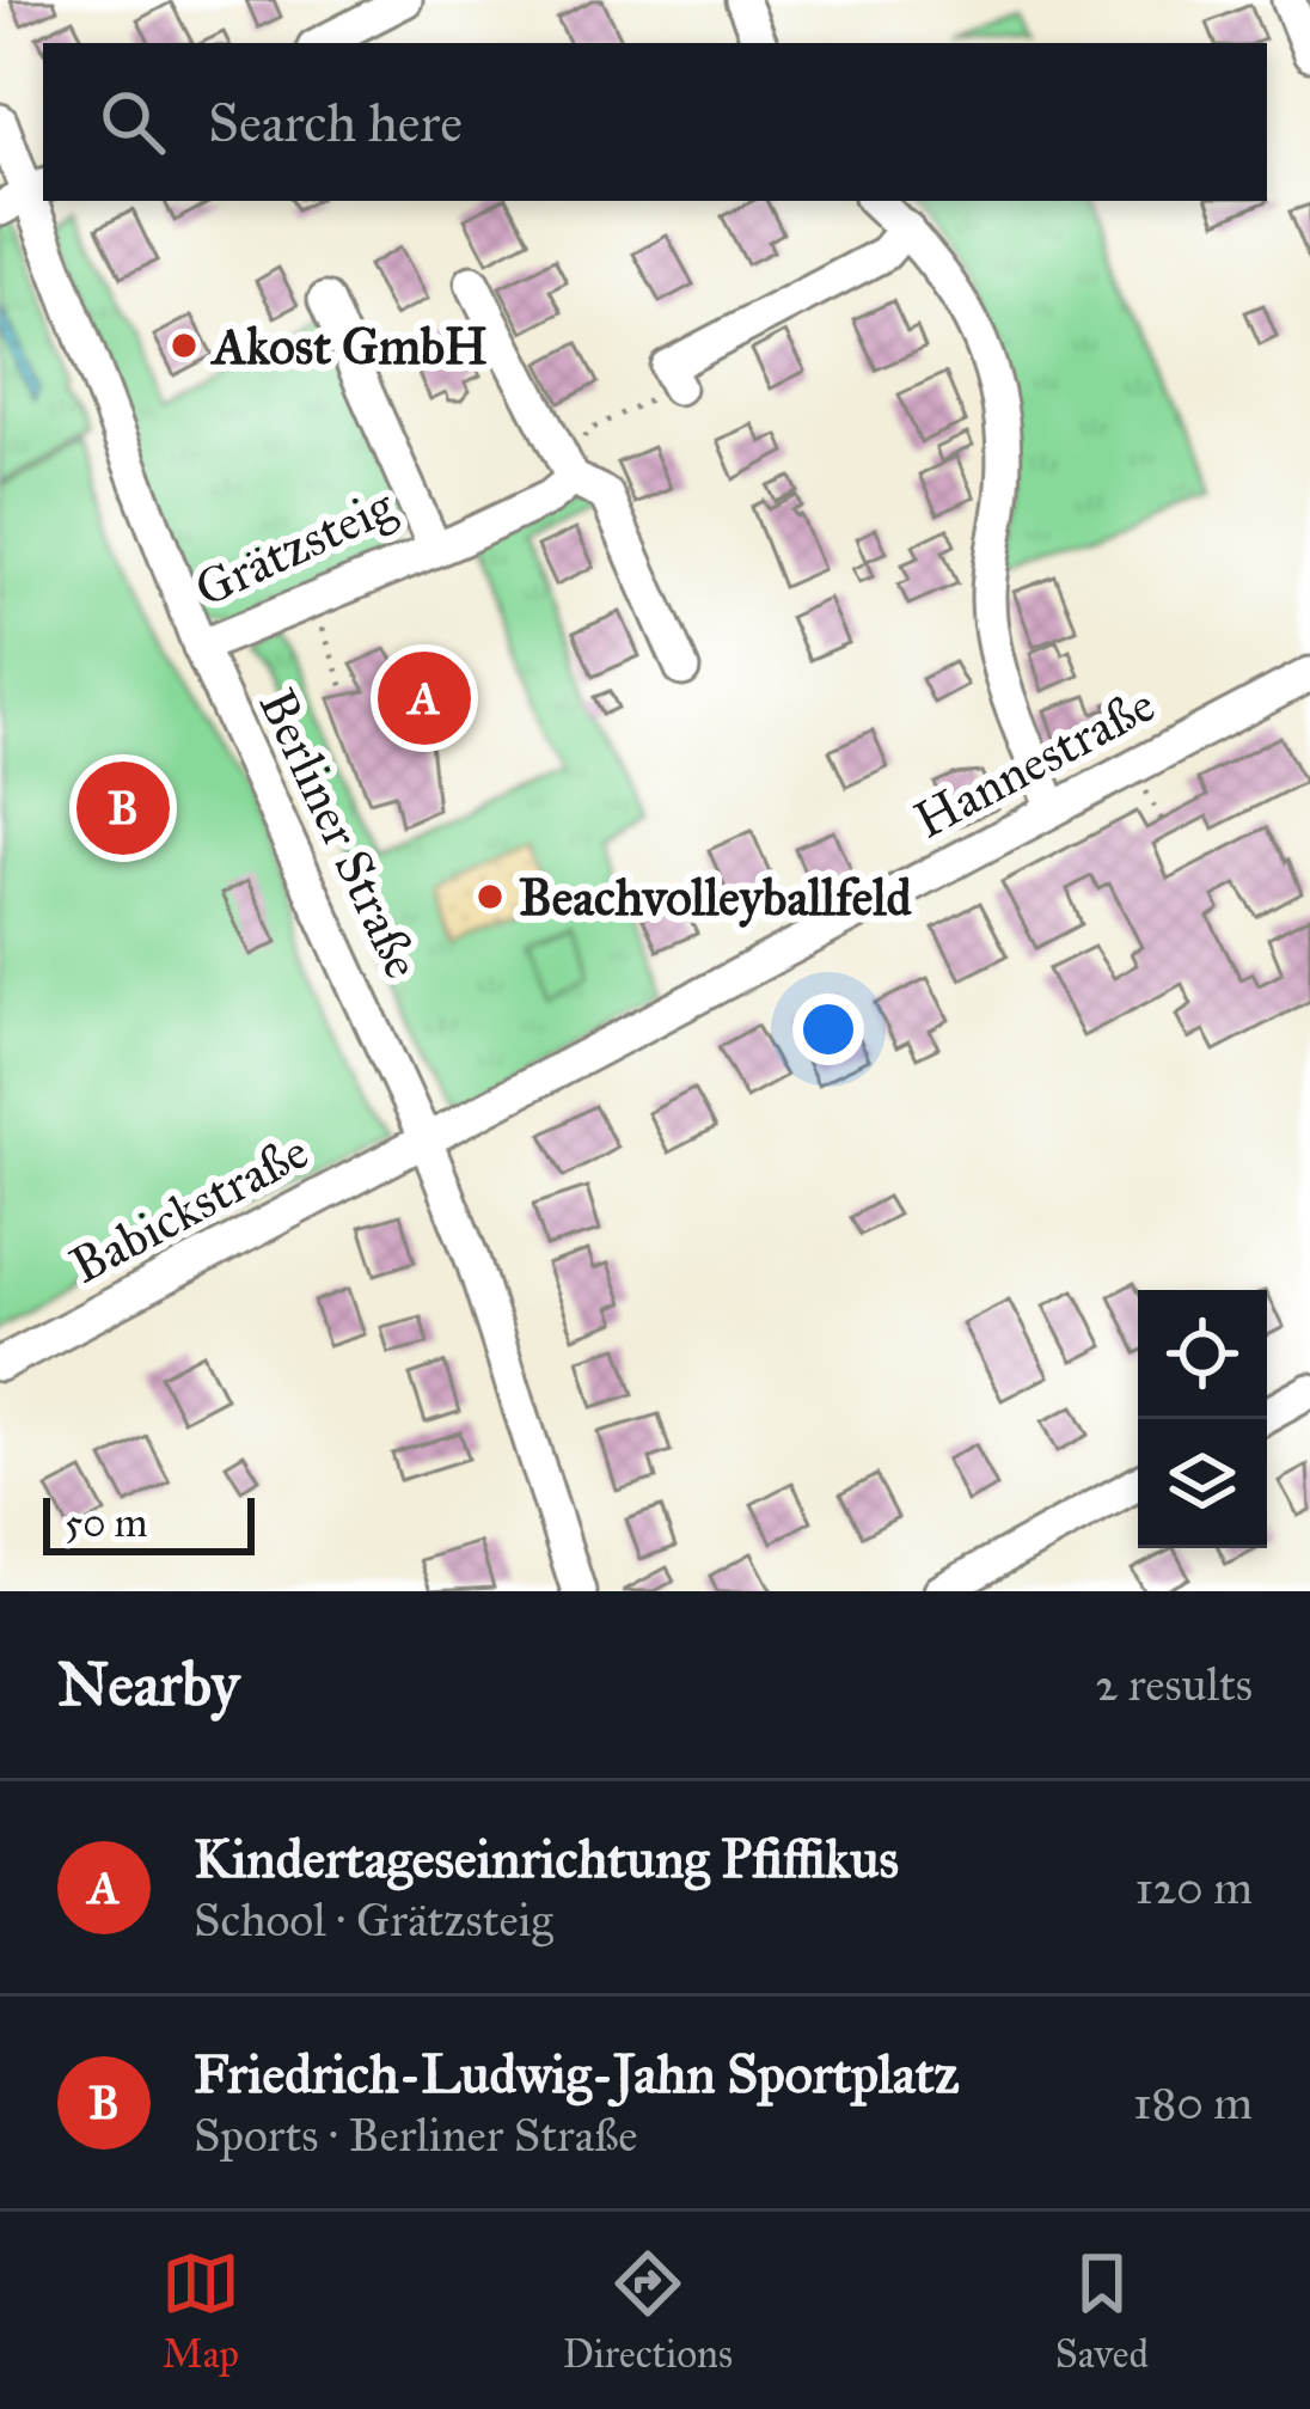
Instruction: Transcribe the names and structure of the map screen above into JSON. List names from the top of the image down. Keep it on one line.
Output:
{"streets":{"street":["Grätzsteig","Hannestraße","Berliner Straße","Babickstraße"]},"crossings":[["Grätzsteig","Berliner Straße"],["Hannestraße","Berliner Straße"],["Hannestraße","Babickstraße"],["Berliner Straße","Babickstraße"]],"places":["Akost GmbH","Beachvolleyballfeld"],"scale_bar":"50 m","page":{"search":"Search here","pins":["A","B"],"scale":"50 m","heading":["Nearby","2 results"],"list":[{"mark":"A","name":"Kindertageseinrichtung Pfiffikus","note":"School · Grätzsteig","value":"120 m"},{"mark":"B","name":"Friedrich-Ludwig-Jahn Sportplatz","note":"Sports · Berliner Straße","value":"180 m"}],"nav":["Map","Directions","Saved"]}}
